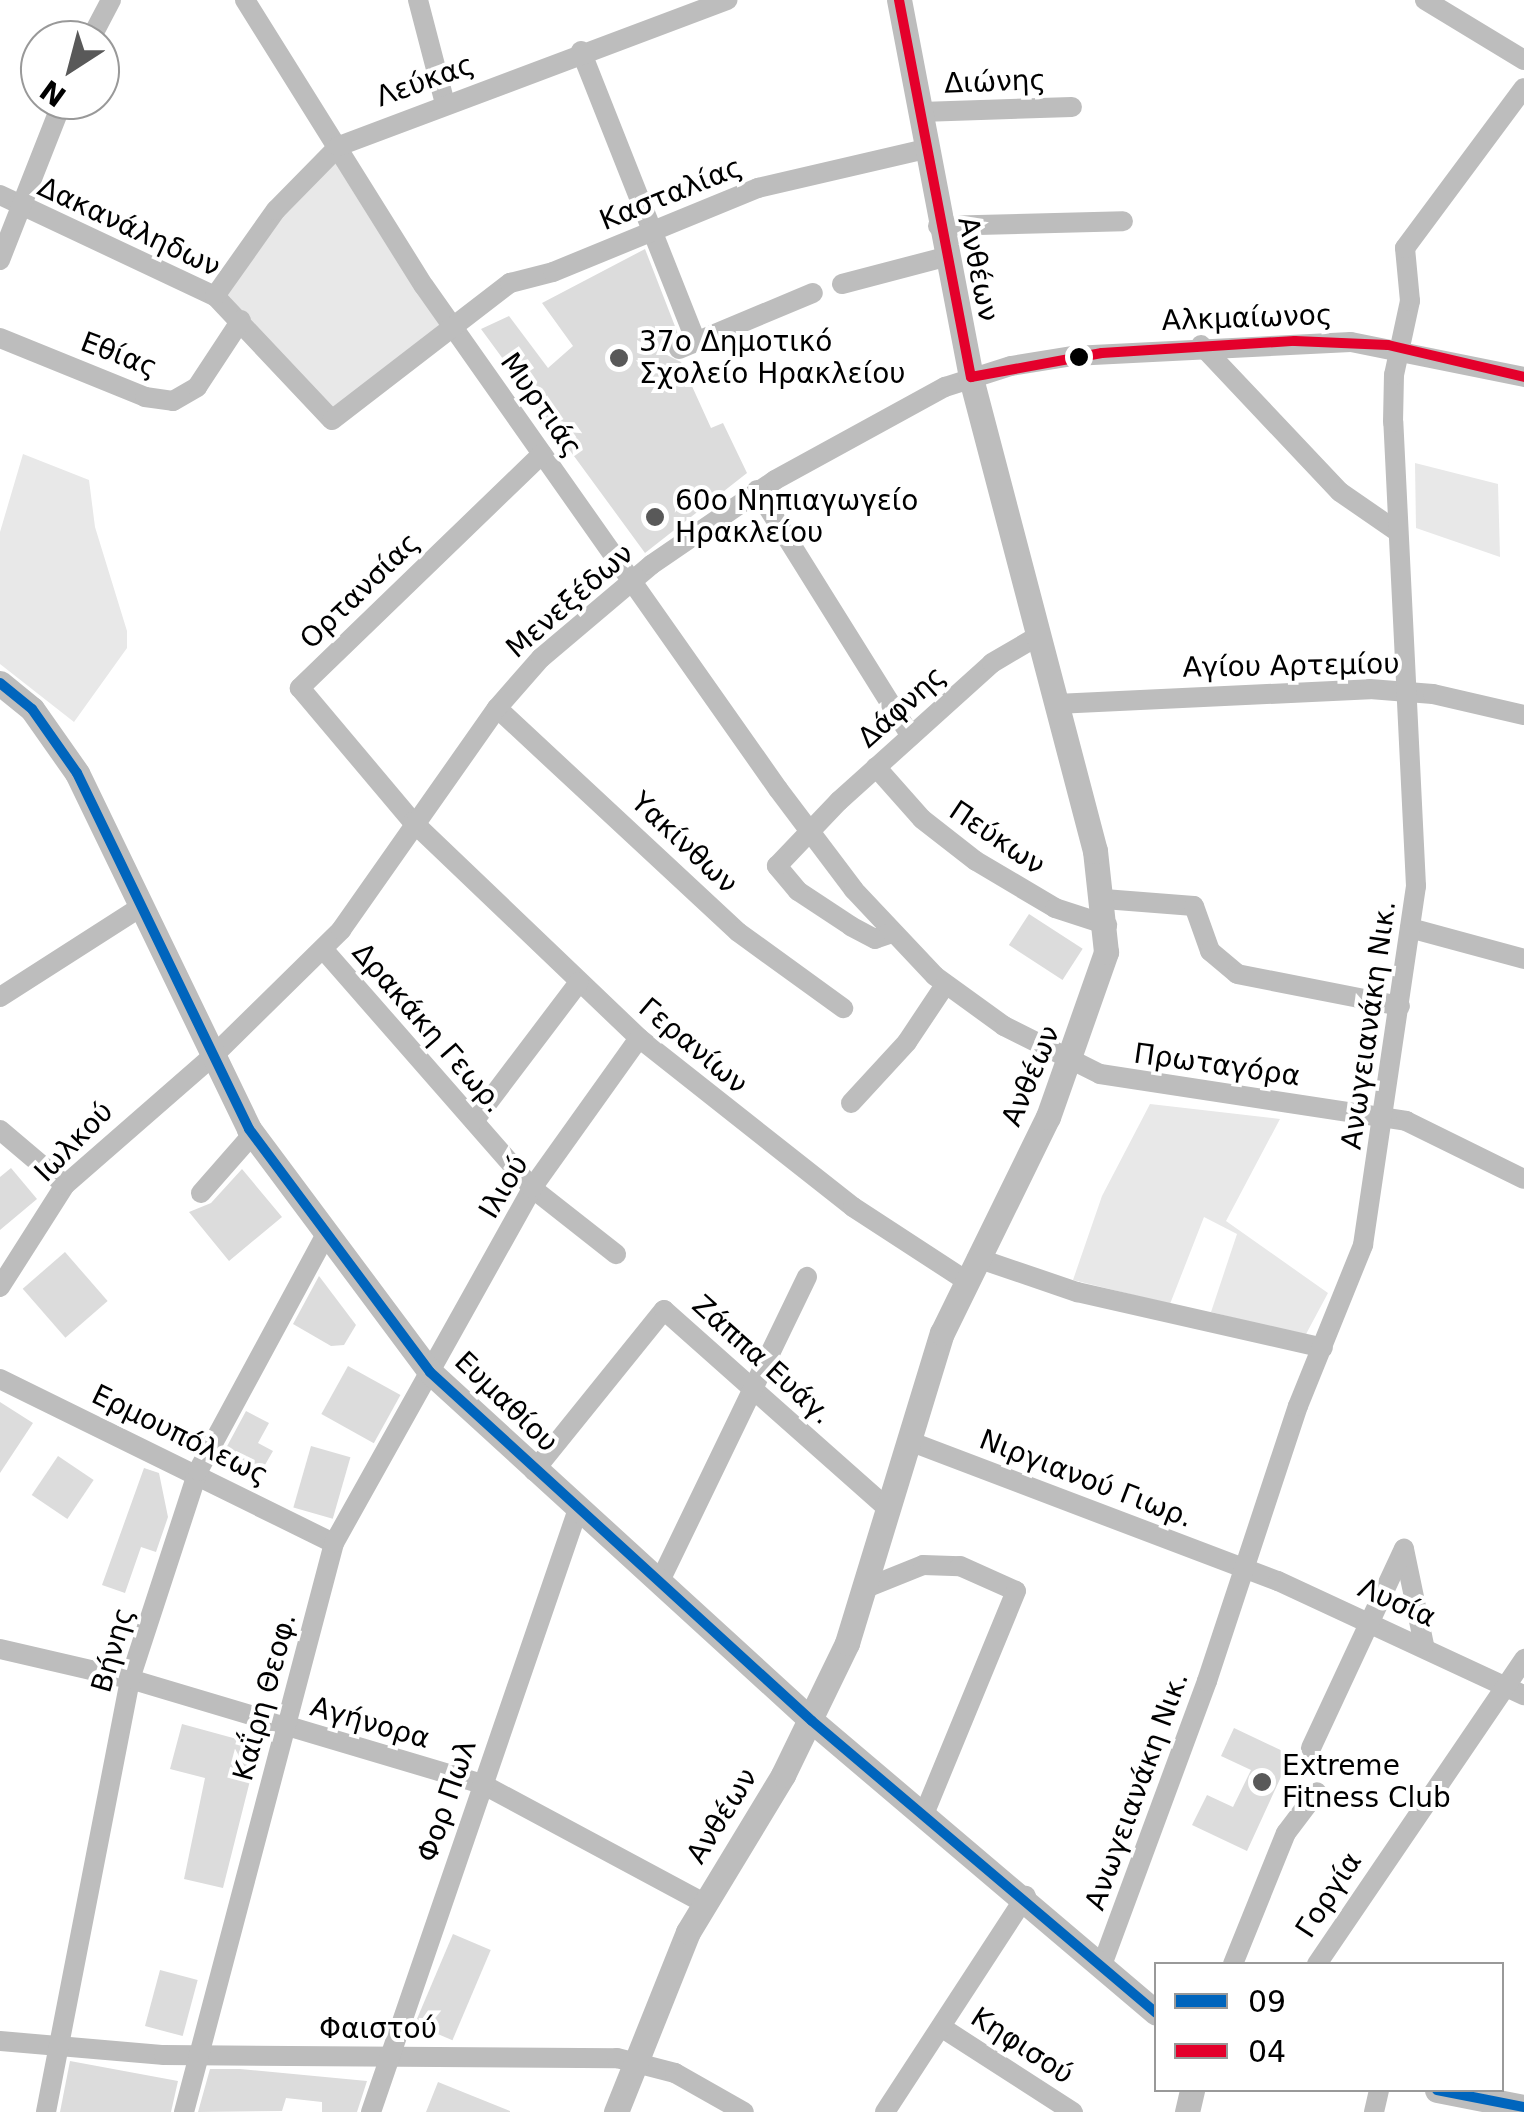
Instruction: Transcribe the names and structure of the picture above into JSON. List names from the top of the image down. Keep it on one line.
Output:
{"streets":{"street":["Λεύκας","Διώνης","Κασταλίας","Δακανάληδων","Ανθέων","Αλκμαίωνος","Εθίας","Μυρτιάς","Ορτανσίας","Μενεξέδων","Αγίου Αρτεμίου","Δάφνης","Πεύκων","Υακίνθων","Ανωγειανάκη Νικ.","Δρακάκη Γεωρ.","Γερανίων","Πρωταγόρα","Ιωλκού","Ιλιού","Ζάππα Ευάγ.","Ευμαθίου","Ερμουπόλεως","Νιργιανού Γιωρ.","Λυσία","Βήνης","Καΐρη Θεοφ.","Αγήνορα","Φορ Πωλ","Γοργία","Φαιστού","Κηφισού"]},"crossings":[["Λεύκας","Δακανάληδων"],["Λεύκας","Μυρτιάς"],["Διώνης","Ανθέων"],["Κασταλίας","Δακανάληδων"],["Κασταλίας","Ανθέων"],["Κασταλίας","Μυρτιάς"],["Δακανάληδων","Εθίας"],["Δακανάληδων","Μυρτιάς"],["Ανθέων","Αλκμαίωνος"],["Ανθέων","Μυρτιάς"],["Ανθέων","Μενεξέδων"],["Ανθέων","Αγίου Αρτεμίου"],["Ανθέων","Δάφνης"],["Ανθέων","Πεύκων"],["Ανθέων","Γερανίων"],["Ανθέων","Πρωταγόρα"],["Ανθέων","Ζάππα Ευάγ."],["Ανθέων","Ευμαθίου"],["Ανθέων","Νιργιανού Γιωρ."],["Ανθέων","Αγήνορα"],["Ανθέων","Φαιστού"],["Αλκμαίωνος","Μενεξέδων"],["Αλκμαίωνος","Ανωγειανάκη Νικ."],["Μυρτιάς","Ορτανσίας"],["Μυρτιάς","Μενεξέδων"],["Μυρτιάς","Δάφνης"],["Μυρτιάς","Πρωταγόρα"],["Ορτανσίας","Μενεξέδων"],["Ορτανσίας","Γερανίων"],["Μενεξέδων","Υακίνθων"],["Μενεξέδων","Δρακάκη Γεωρ."],["Μενεξέδων","Γερανίων"],["Μενεξέδων","Ιωλκού"],["Μενεξέδων","Ευμαθίου"],["Αγίου Αρτεμίου","Ανωγειανάκη Νικ."],["Δάφνης","Πεύκων"],["Ανωγειανάκη Νικ.","Γερανίων"],["Ανωγειανάκη Νικ.","Πρωταγόρα"],["Ανωγειανάκη Νικ.","Ευμαθίου"],["Ανωγειανάκη Νικ.","Νιργιανού Γιωρ."],["Ανωγειανάκη Νικ.","Λυσία"],["Δρακάκη Γεωρ.","Ιλιού"],["Γερανίων","Ιλιού"],["Ιωλκού","Ευμαθίου"],["Ιλιού","Ευμαθίου"],["Ιλιού","Καΐρη Θεοφ."],["Ζάππα Ευάγ.","Ευμαθίου"],["Ευμαθίου","Βήνης"],["Ευμαθίου","Καΐρη Θεοφ."],["Ευμαθίου","Φορ Πωλ"],["Ερμουπόλεως","Βήνης"],["Ερμουπόλεως","Καΐρη Θεοφ."],["Νιργιανού Γιωρ.","Λυσία"],["Λυσία","Γοργία"],["Βήνης","Αγήνορα"],["Βήνης","Φαιστού"],["Καΐρη Θεοφ.","Αγήνορα"],["Καΐρη Θεοφ.","Φαιστού"],["Αγήνορα","Φορ Πωλ"],["Φορ Πωλ","Φαιστού"]],"places":["37ο Δημοτικό Σχολείο Ηρακλείου","60ο Νηπιαγωγείο Ηρακλείου","Extreme Fitness Club"],"lines":["transit line 04","transit line 09"],"legend":["09","04"],"north":"bottom left"}
